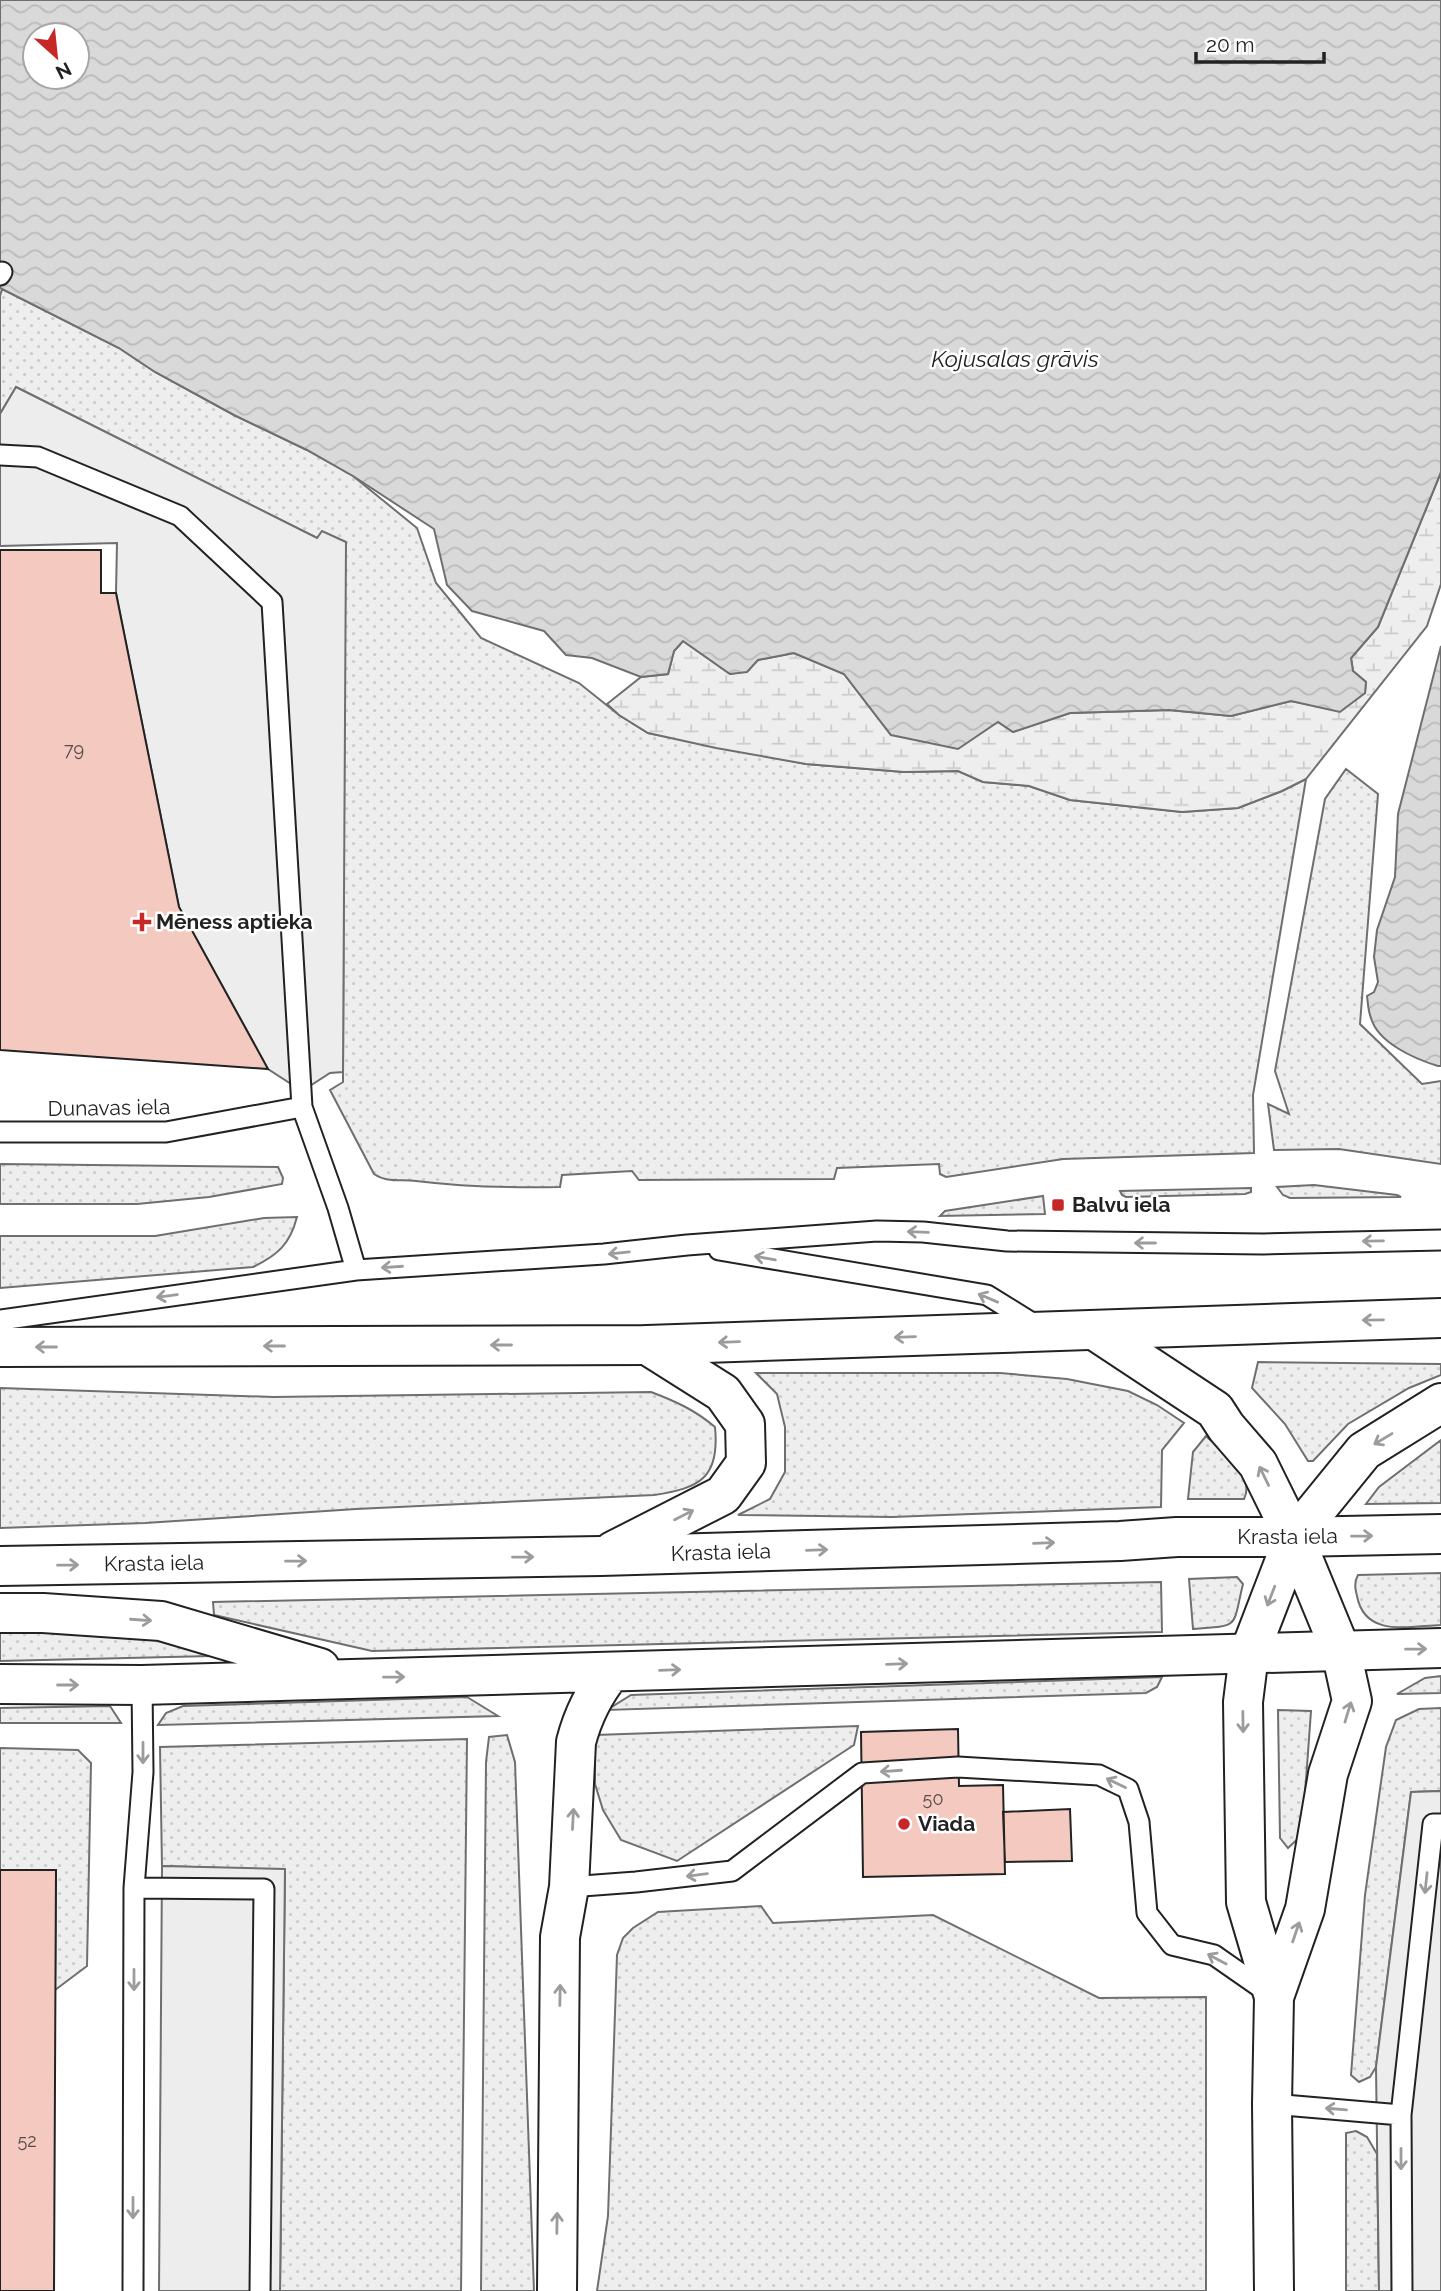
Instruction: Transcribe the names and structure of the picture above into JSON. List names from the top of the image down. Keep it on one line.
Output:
{"streets":{"main road":["Krasta iela"],"lane":["Dunavas iela"]},"water":["Kojusalas grāvis"],"places":{"health":["Mēness aptieka"],"transit":["Balvu iela"],"other":["Viada"]},"house_numbers":["79","50","52"],"scale_bar":"20 m","north":"bottom right"}
